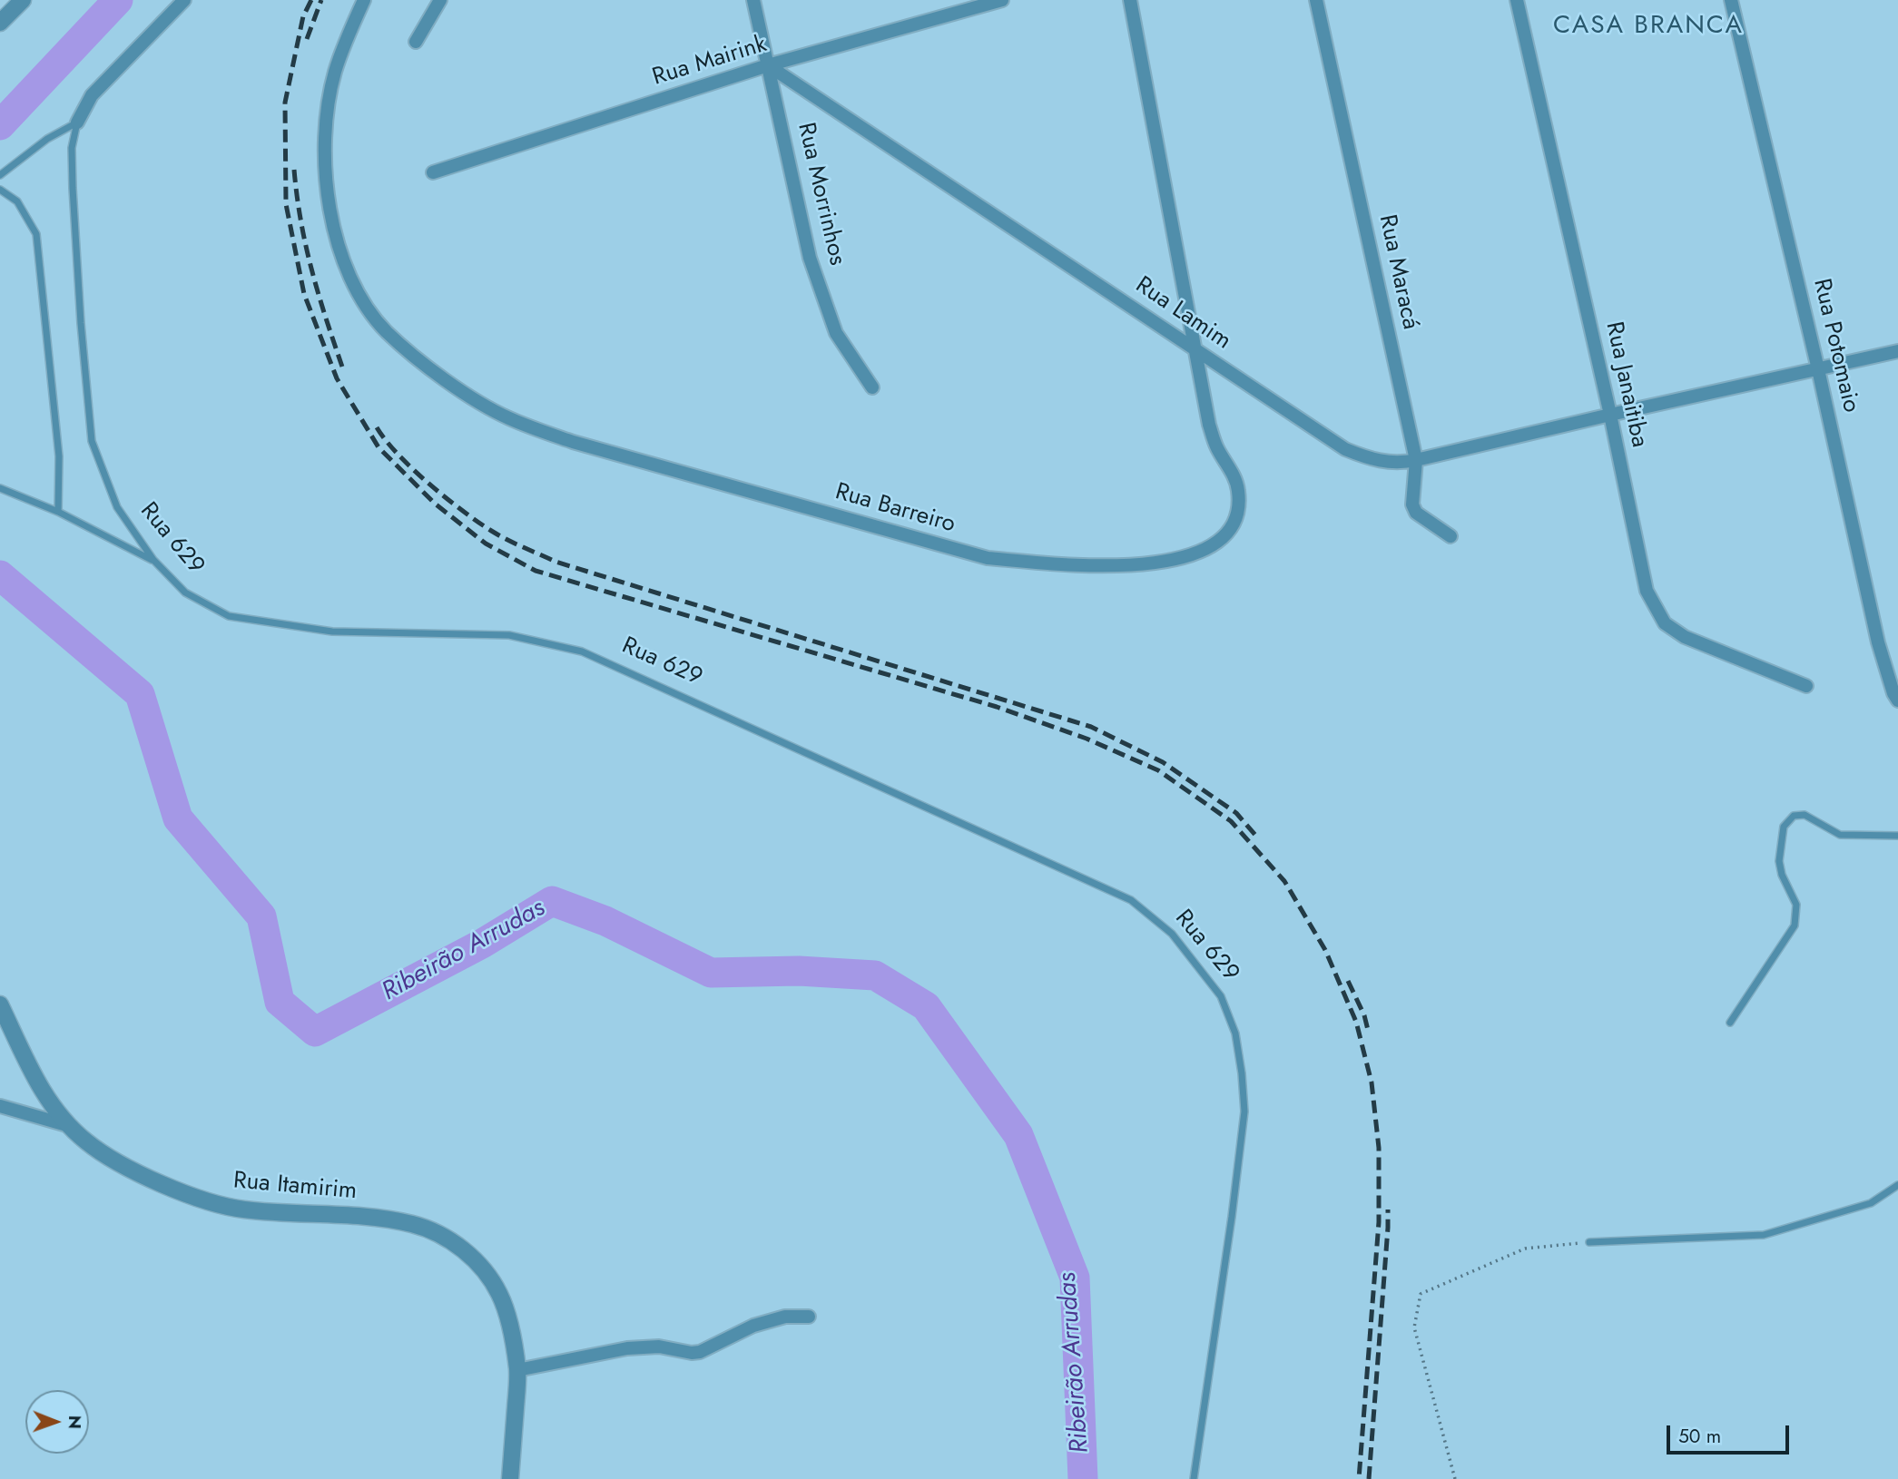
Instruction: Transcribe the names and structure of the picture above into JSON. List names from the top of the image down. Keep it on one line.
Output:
{"streets":{"street":["Rua Mairink","Rua Morrinhos","Rua Maracá","Rua Lamim","Rua Potomaio","Rua Janaitiba","Rua Barreiro","Rua 629","Rua Itamirim"]},"crossings":[["Rua Mairink","Rua Morrinhos"],["Rua Mairink","Rua Lamim"],["Rua Morrinhos","Rua Lamim"],["Rua Maracá","Rua Lamim"],["Rua Lamim","Rua Potomaio"],["Rua Lamim","Rua Janaitiba"],["Rua Lamim","Rua Barreiro"]],"districts":["CASA BRANCA"],"water":["Ribeirão Arrudas"],"scale_bar":"50 m","north":"right"}
